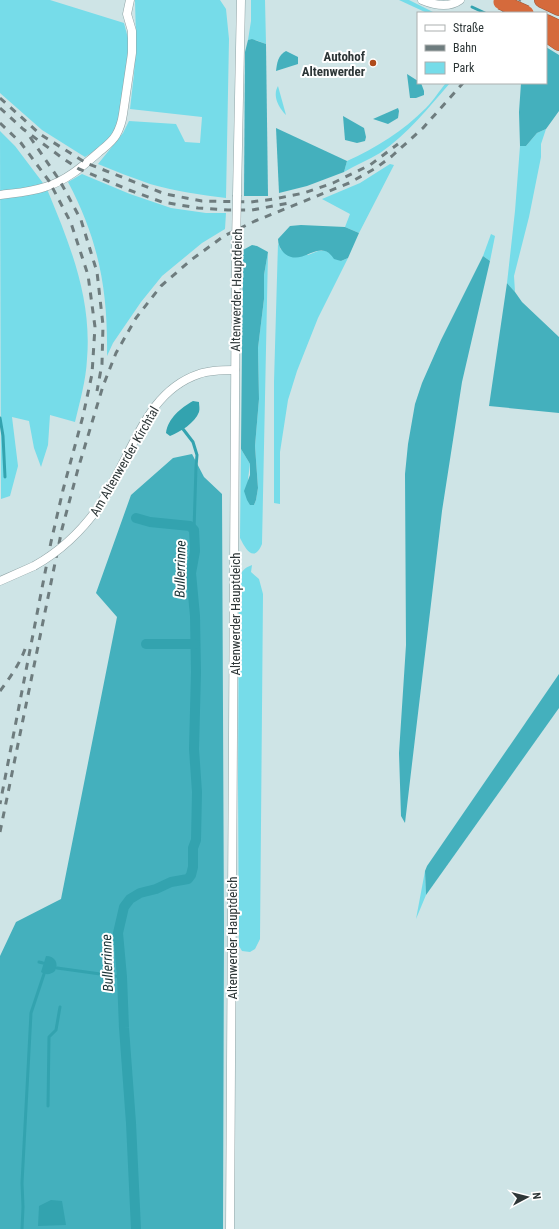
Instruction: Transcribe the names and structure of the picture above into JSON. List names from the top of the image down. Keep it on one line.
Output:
{"streets":{"street":["Altenwerder Hauptdeich","Am Altenwerder Kirchtal"]},"crossings":[["Altenwerder Hauptdeich","Am Altenwerder Kirchtal"]],"water":["Bullerrinne"],"places":["Autohof Altenwerder"],"legend":["Straße","Bahn","Park"],"north":"right"}
